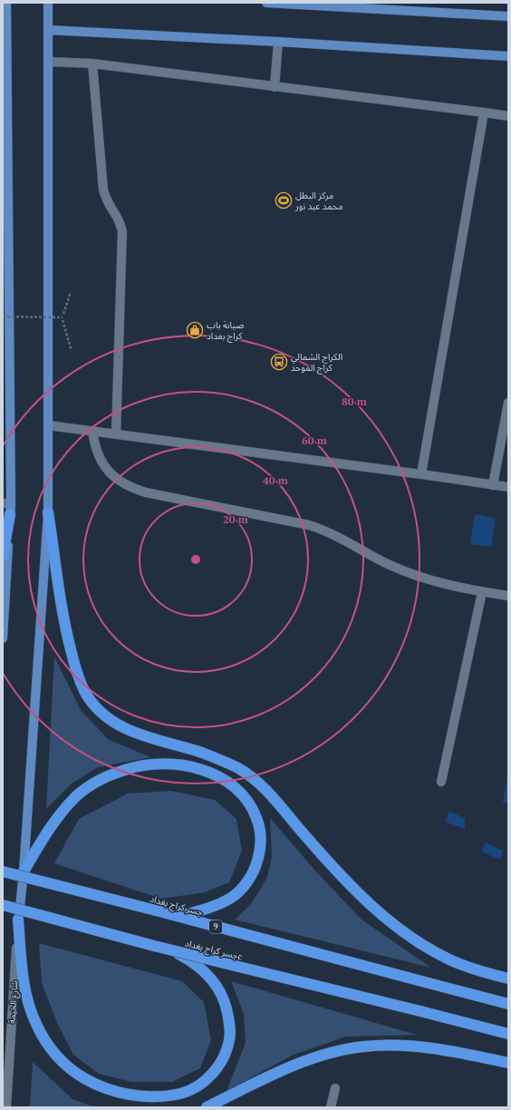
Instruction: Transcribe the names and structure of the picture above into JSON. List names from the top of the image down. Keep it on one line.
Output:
{"streets":{"highway":["جسر كراج بغداد","9","جسر كراج بغدادc"],"street":["شارع الخيمة"]},"places":{"sports":["مركز البطل محمد عبد نور"],"shop":["صيانة باب كراج بغداد"],"bus stop":["الكراج الشمالي كراج الموحد"]},"rings":["80 m","60 m","40 m","20 m"]}
